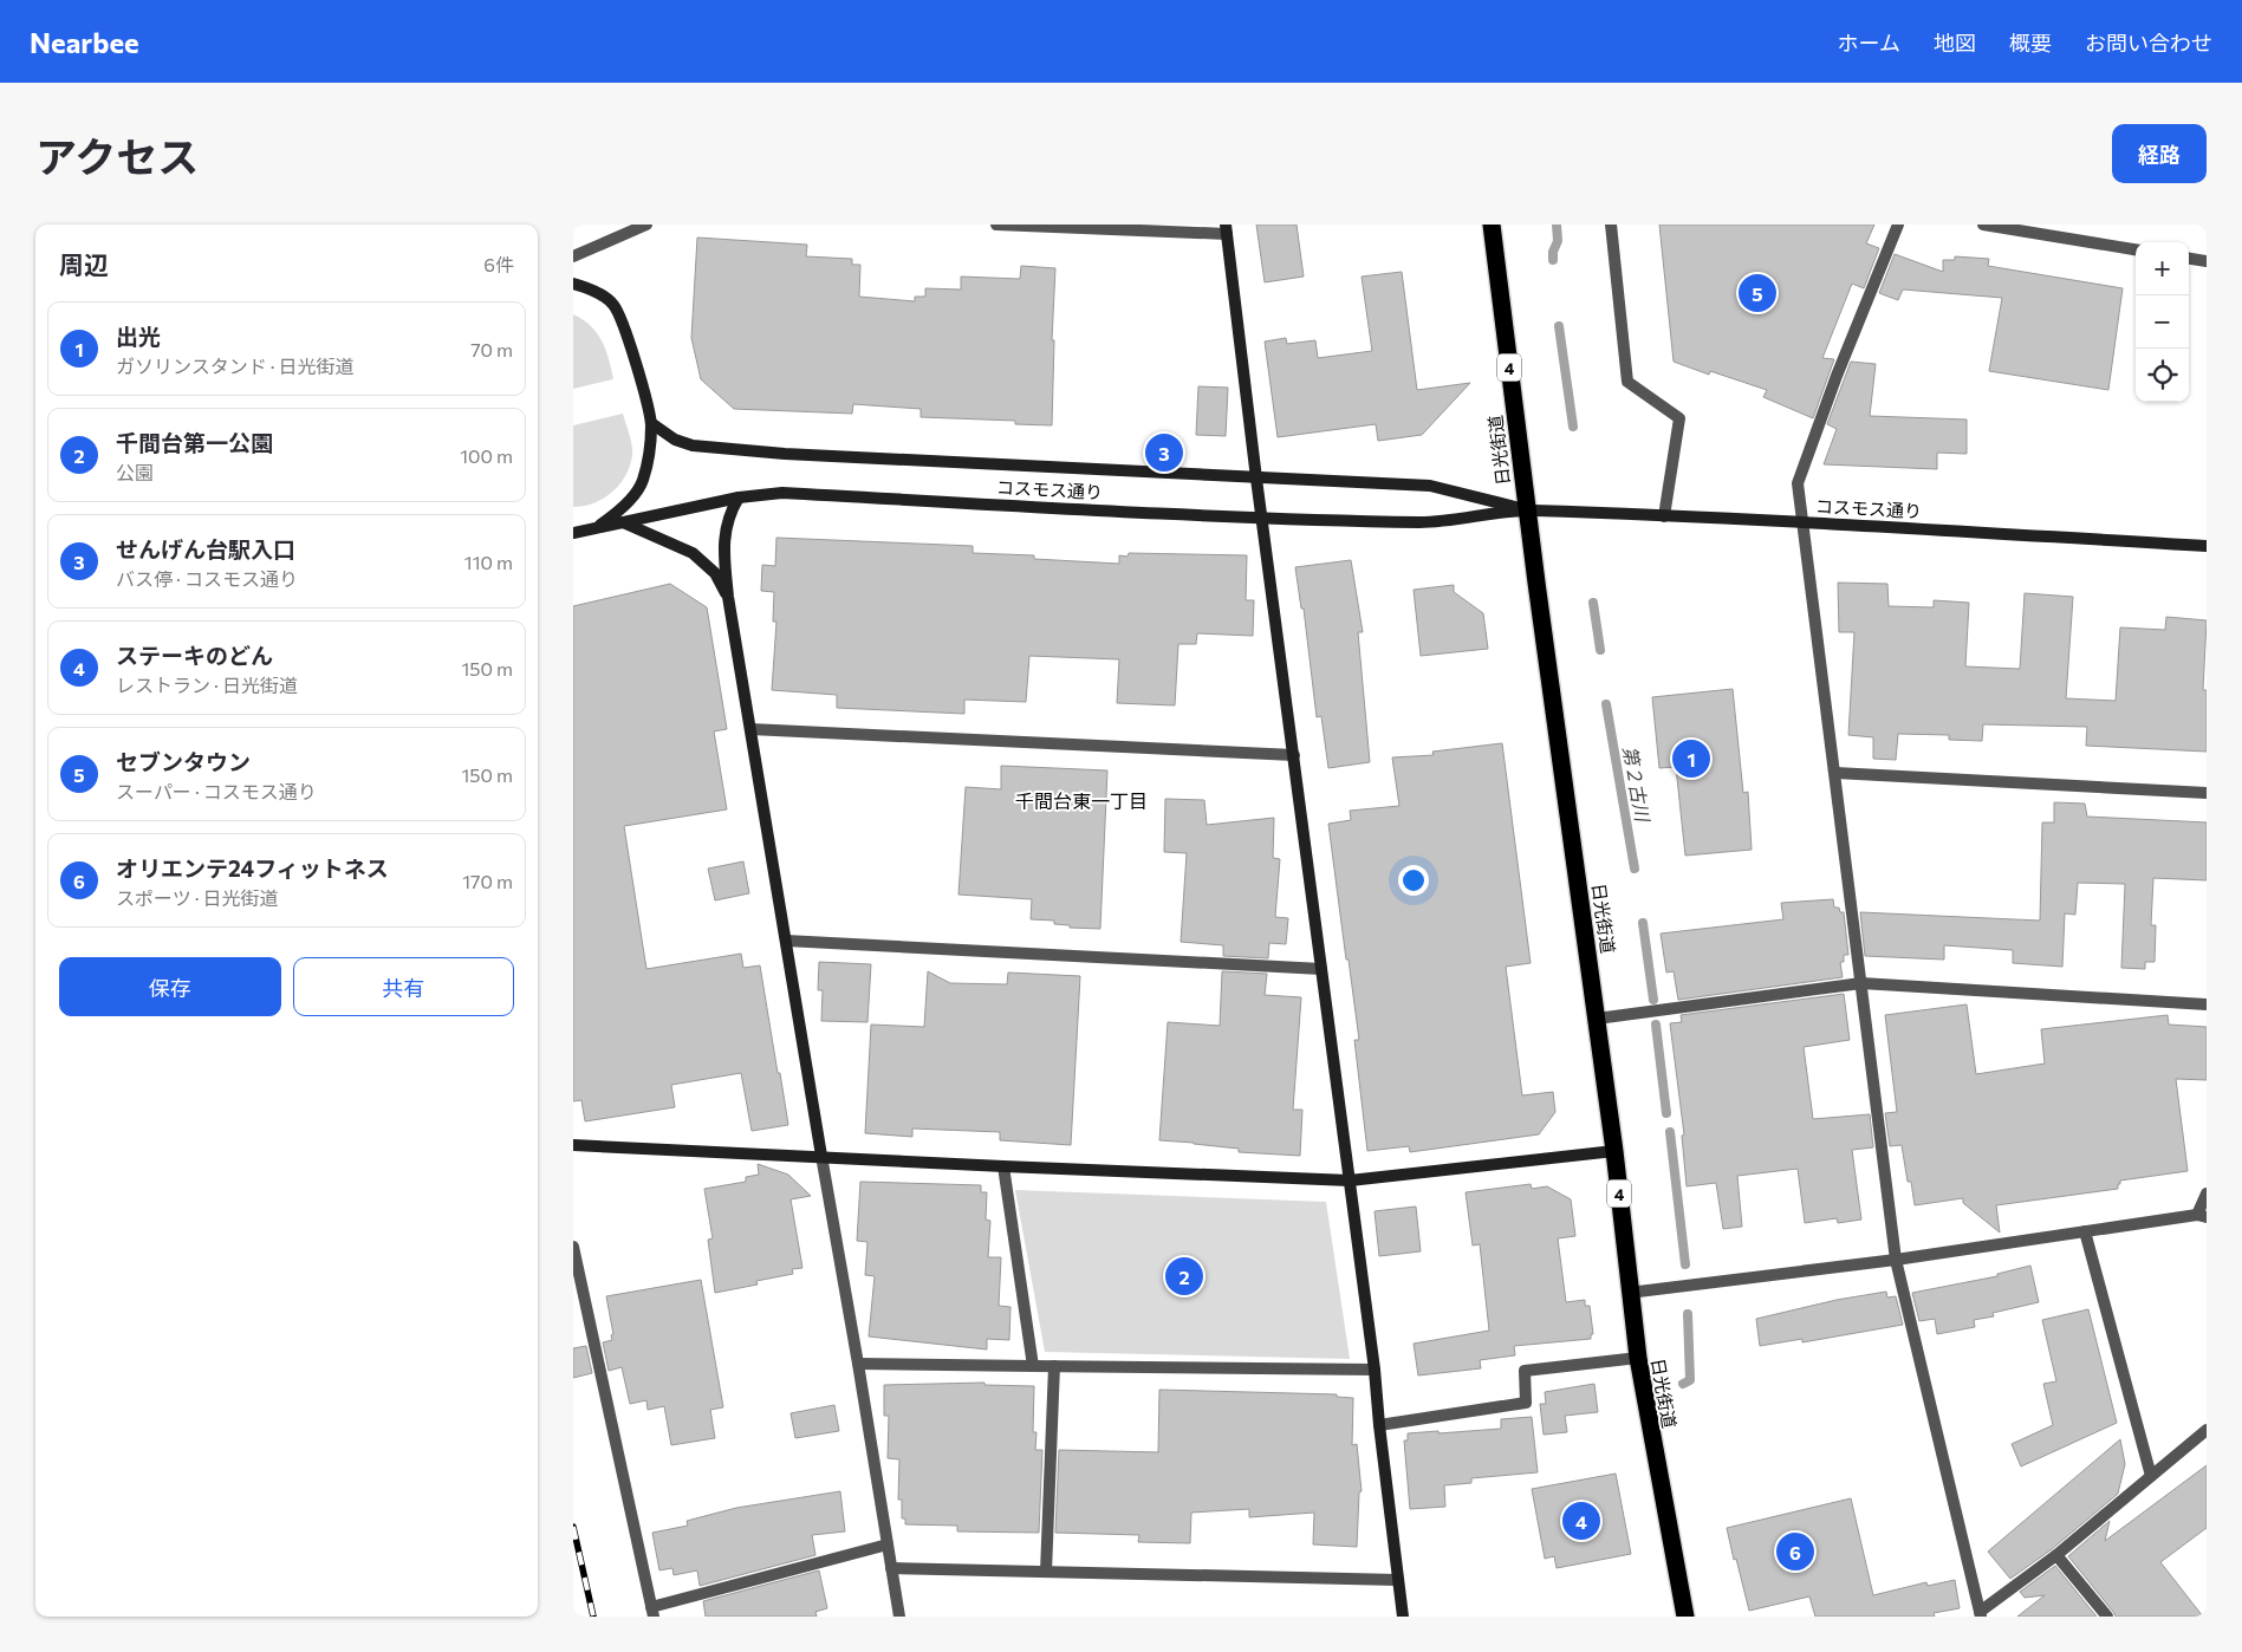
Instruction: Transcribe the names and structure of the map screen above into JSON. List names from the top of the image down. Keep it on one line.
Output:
{"streets":{"highway":["4","日光街道"],"street":["コスモス通り"]},"crossings":[["日光街道","コスモス通り"]],"districts":["千間台東一丁目"],"water":["第２古川"],"page":{"header":"Nearbee","nav":["ホーム","地図","概要","お問い合わせ"],"title":"アクセス","buttons":["経路",["保存","共有"]],"heading":["周辺","6件"],"map_buttons":["+","−"],"pins":["5","3","1","2","4","6"],"list":[{"mark":"1","name":"出光","note":"ガソリンスタンド · 日光街道","value":"70 m"},{"mark":"2","name":"千間台第一公園","note":"公園","value":"100 m"},{"mark":"3","name":"せんげん台駅入口","note":"バス停 · コスモス通り","value":"110 m"},{"mark":"4","name":"ステーキのどん","note":"レストラン · 日光街道","value":"150 m"},{"mark":"5","name":"セブンタウン","note":"スーパー · コスモス通り","value":"150 m"},{"mark":"6","name":"オリエンテ24フィットネス","note":"スポーツ · 日光街道","value":"170 m"}]}}
